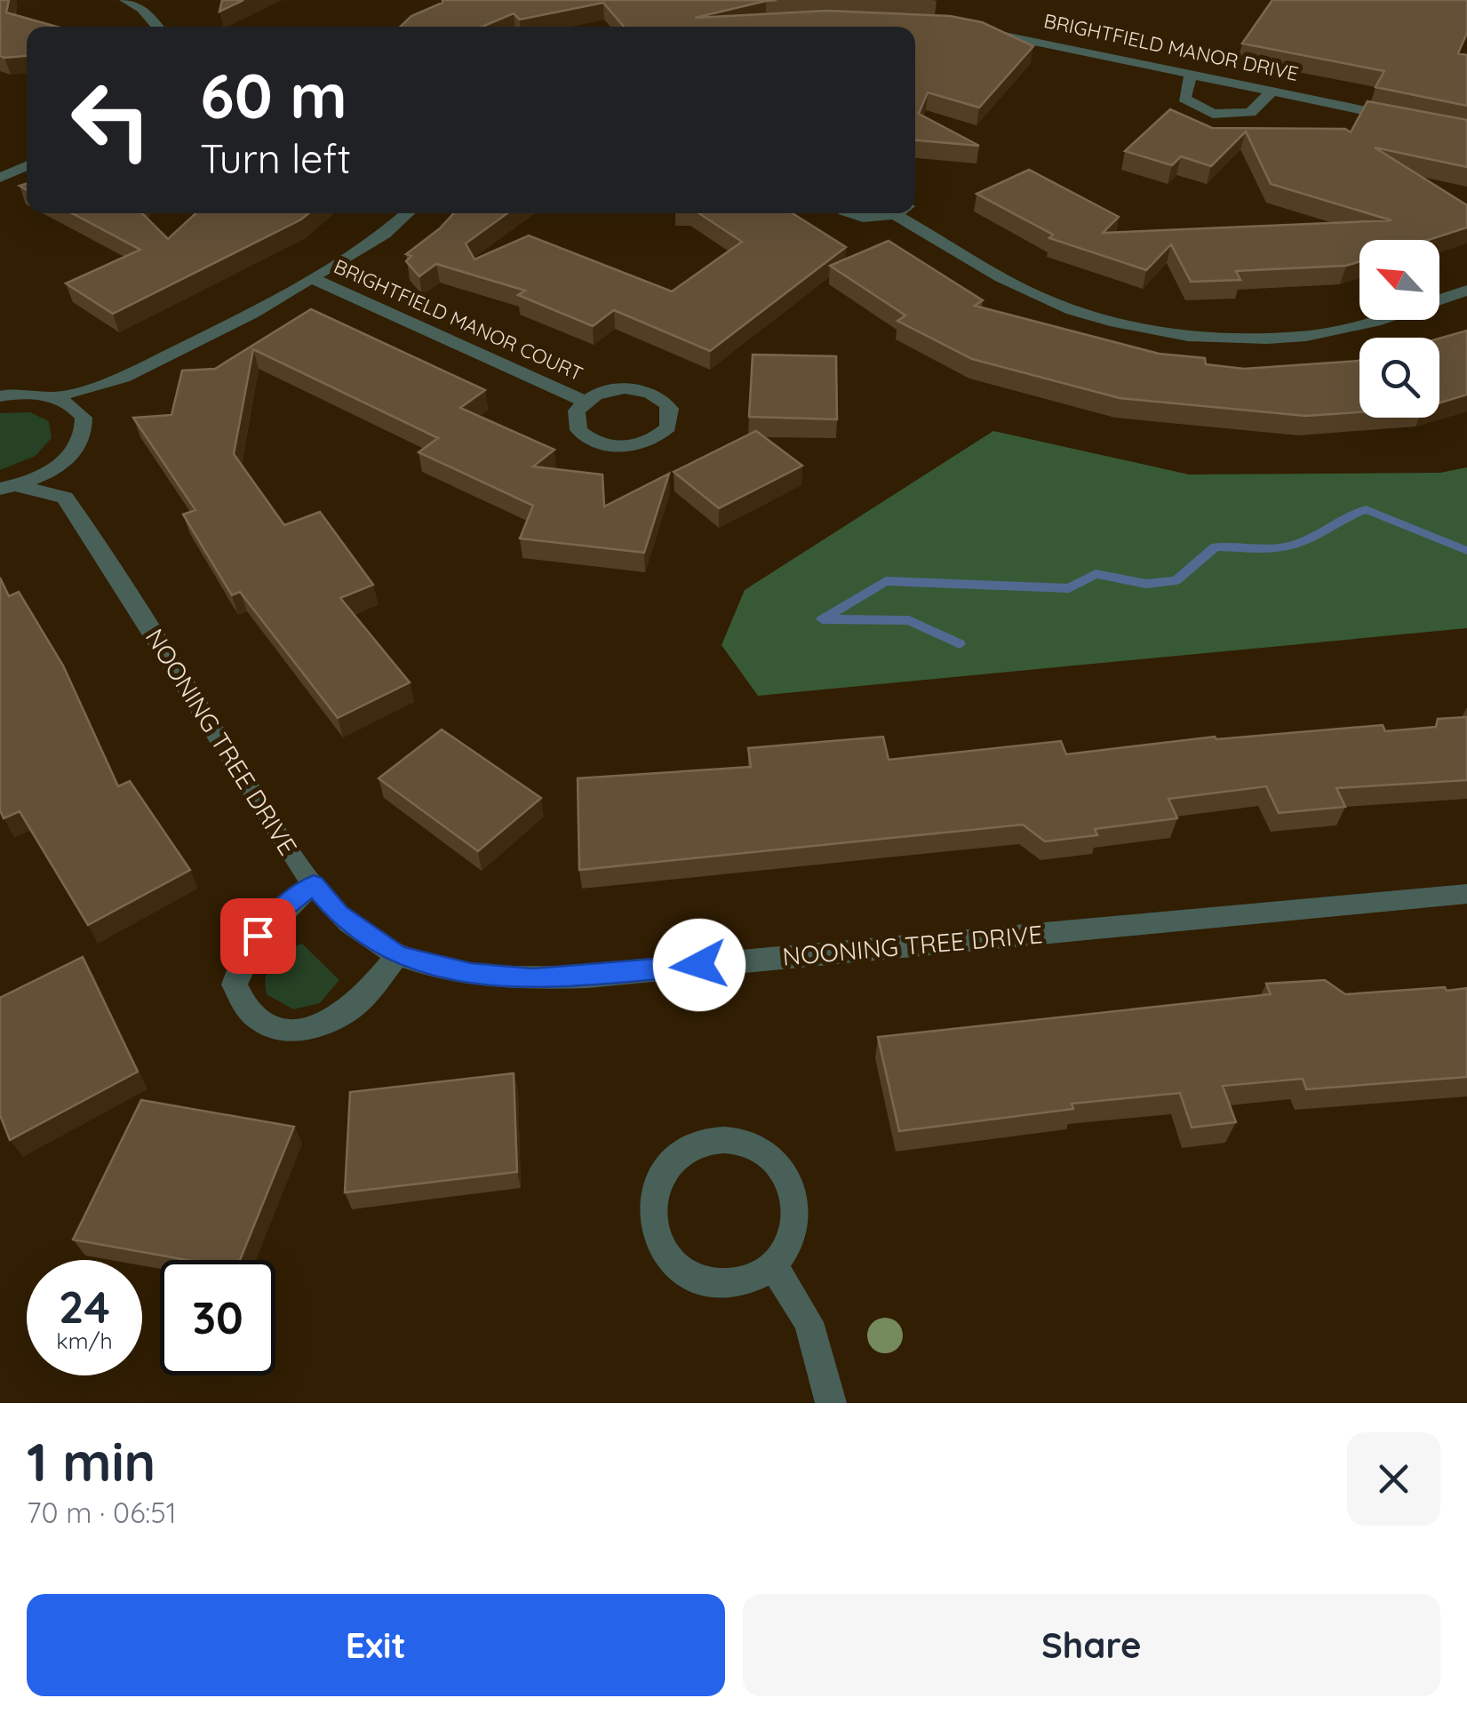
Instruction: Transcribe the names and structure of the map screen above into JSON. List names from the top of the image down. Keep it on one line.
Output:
{"streets":{"street":["BRIGHTFIELD MANOR DRIVE","BRIGHTFIELD MANOR COURT","NOONING TREE DRIVE"]},"north":"top left","page":{"turn":["60 m","Turn left"],"speed":"24 km/h","limit":"30","heading":["1 min","70 m · 06:51"],"buttons":["Exit","Share"]}}
